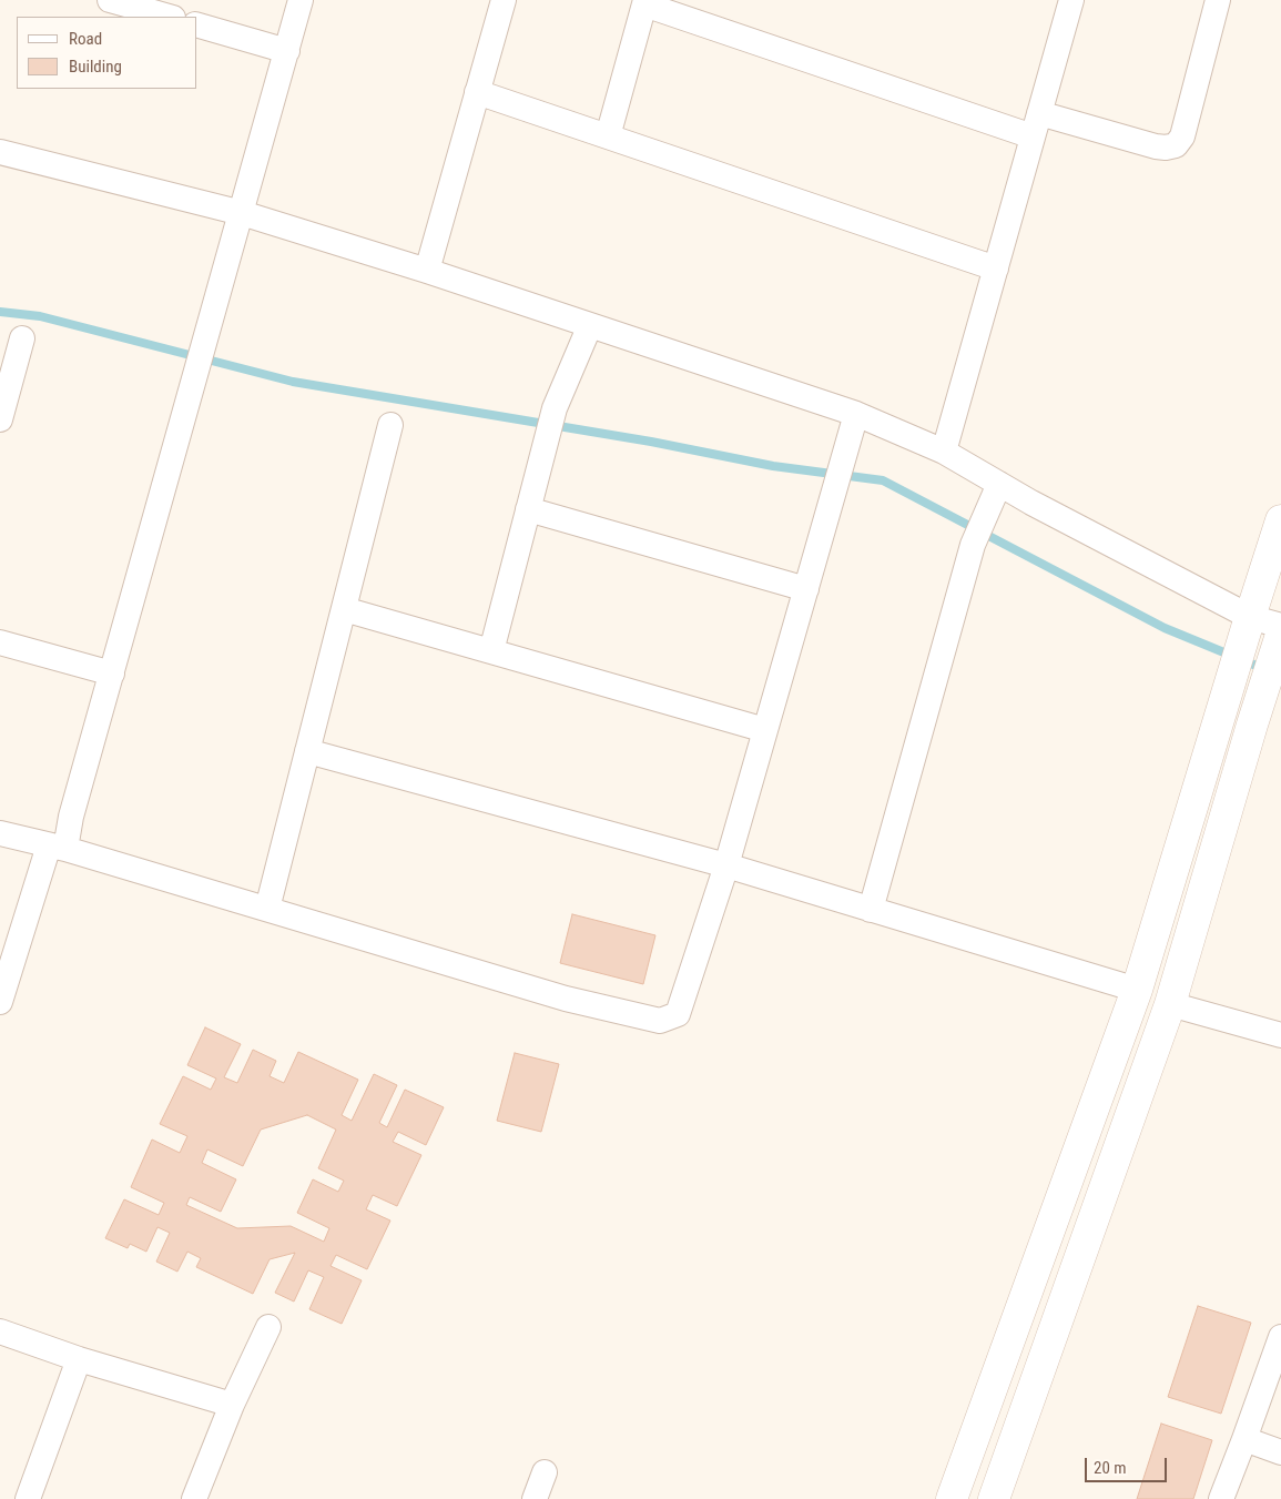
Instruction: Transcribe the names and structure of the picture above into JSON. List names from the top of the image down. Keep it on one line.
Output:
{"legend":["Road","Building"],"scale_bar":"20 m"}
